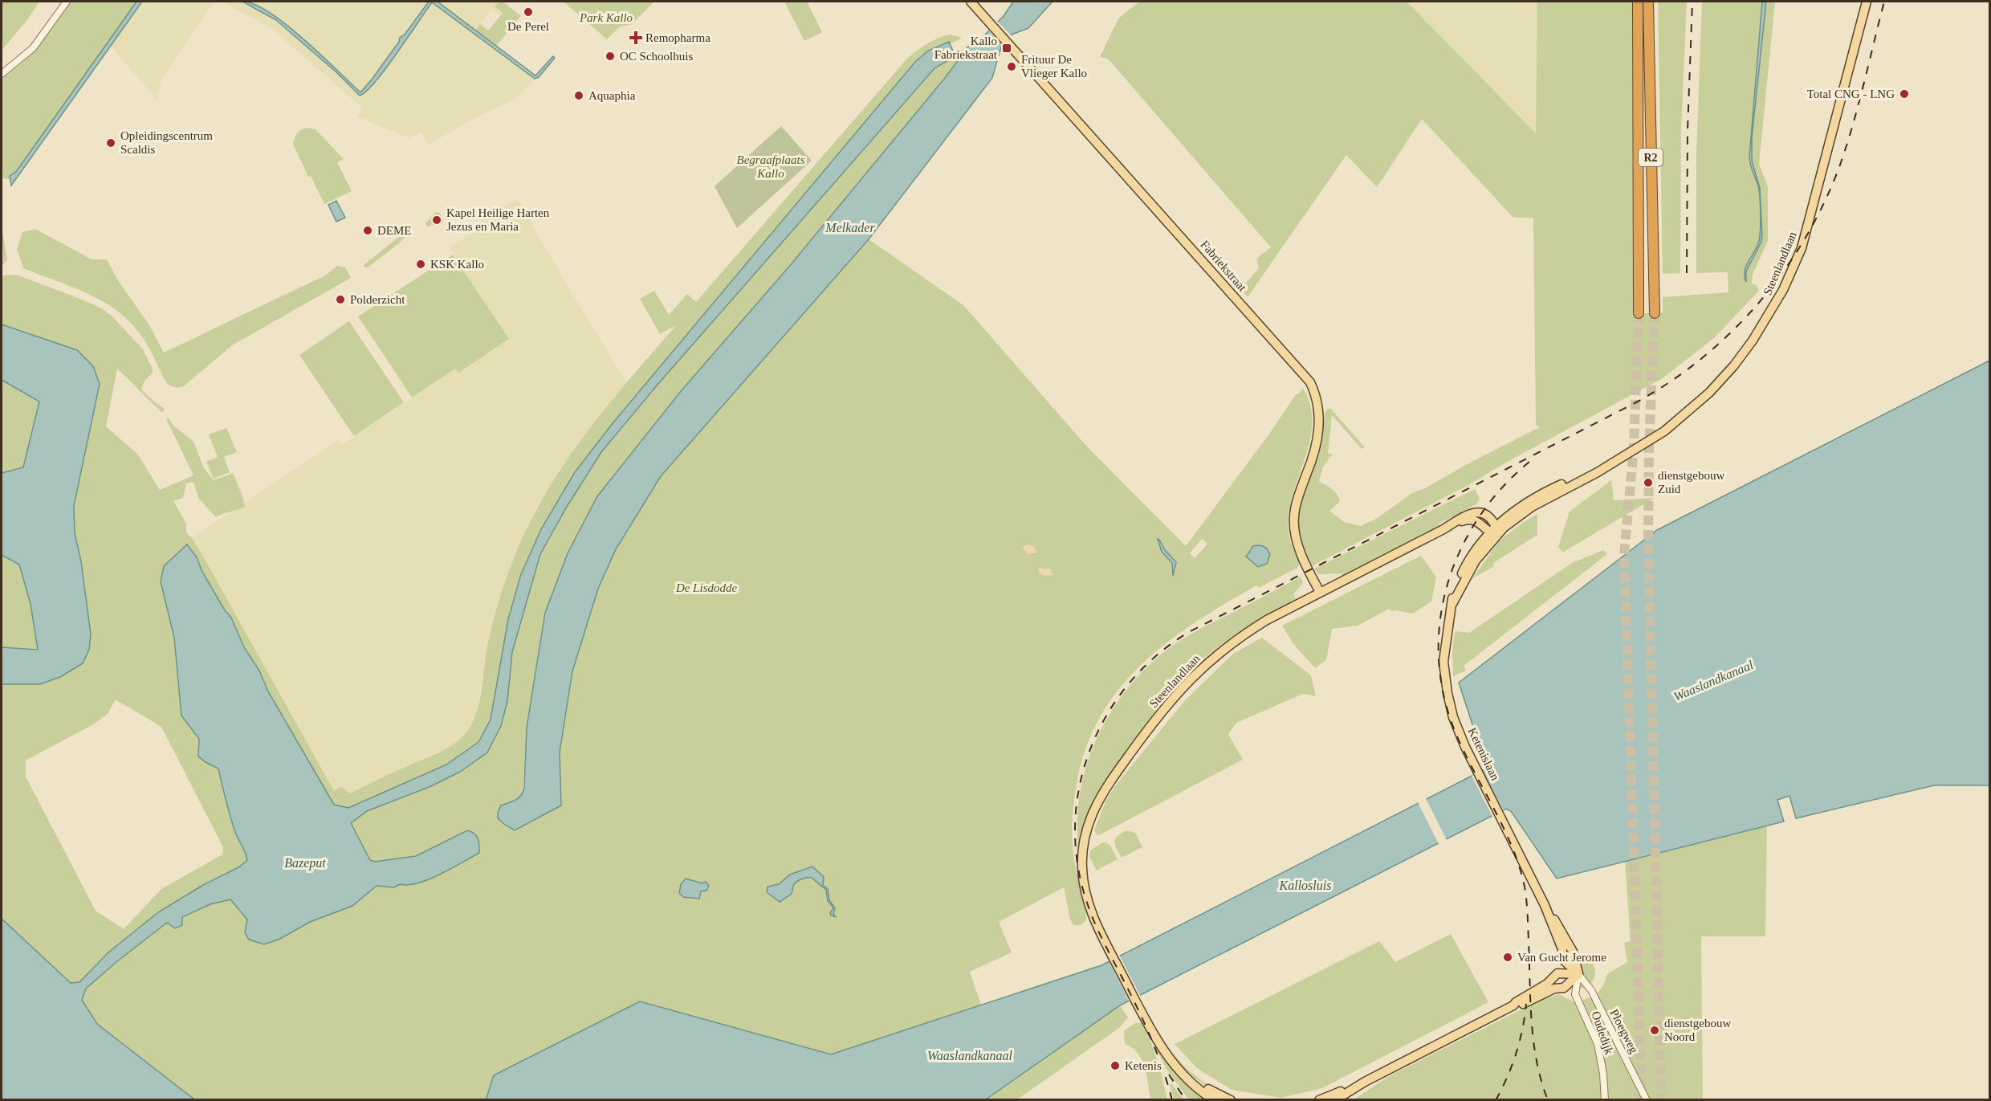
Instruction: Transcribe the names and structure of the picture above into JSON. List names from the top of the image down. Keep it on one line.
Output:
{"streets":{"highway":["R2"],"main road":["Steenlandlaan","Fabriekstraat","Ketenislaan"],"street":["Ploegweg","Oudedijk"]},"crossings":[["Steenlandlaan","Fabriekstraat"],["Steenlandlaan","Ketenislaan"],["Ketenislaan","Ploegweg"],["Ketenislaan","Oudedijk"],["Ploegweg","Oudedijk"]],"water":["Melkader","Waaslandkanaal","Bazeput","Kallosluis"],"parks":["Park Kallo","Begraafplaats Kallo","De Lisdodde"],"places":{"other":["De Perel","OC Schoolhuis","Frituur De Vlieger Kallo","Total CNG - LNG","Aquaphia","Opleidingscentrum Scaldis","Kapel Heilige Harten Jezus en Maria","DEME","KSK Kallo","Polderzicht","dienstgebouw Zuid","Van Gucht Jerome","dienstgebouw Noord","Ketenis"],"health":["Remopharma"],"transit":["Kallo Fabriekstraat"]}}
